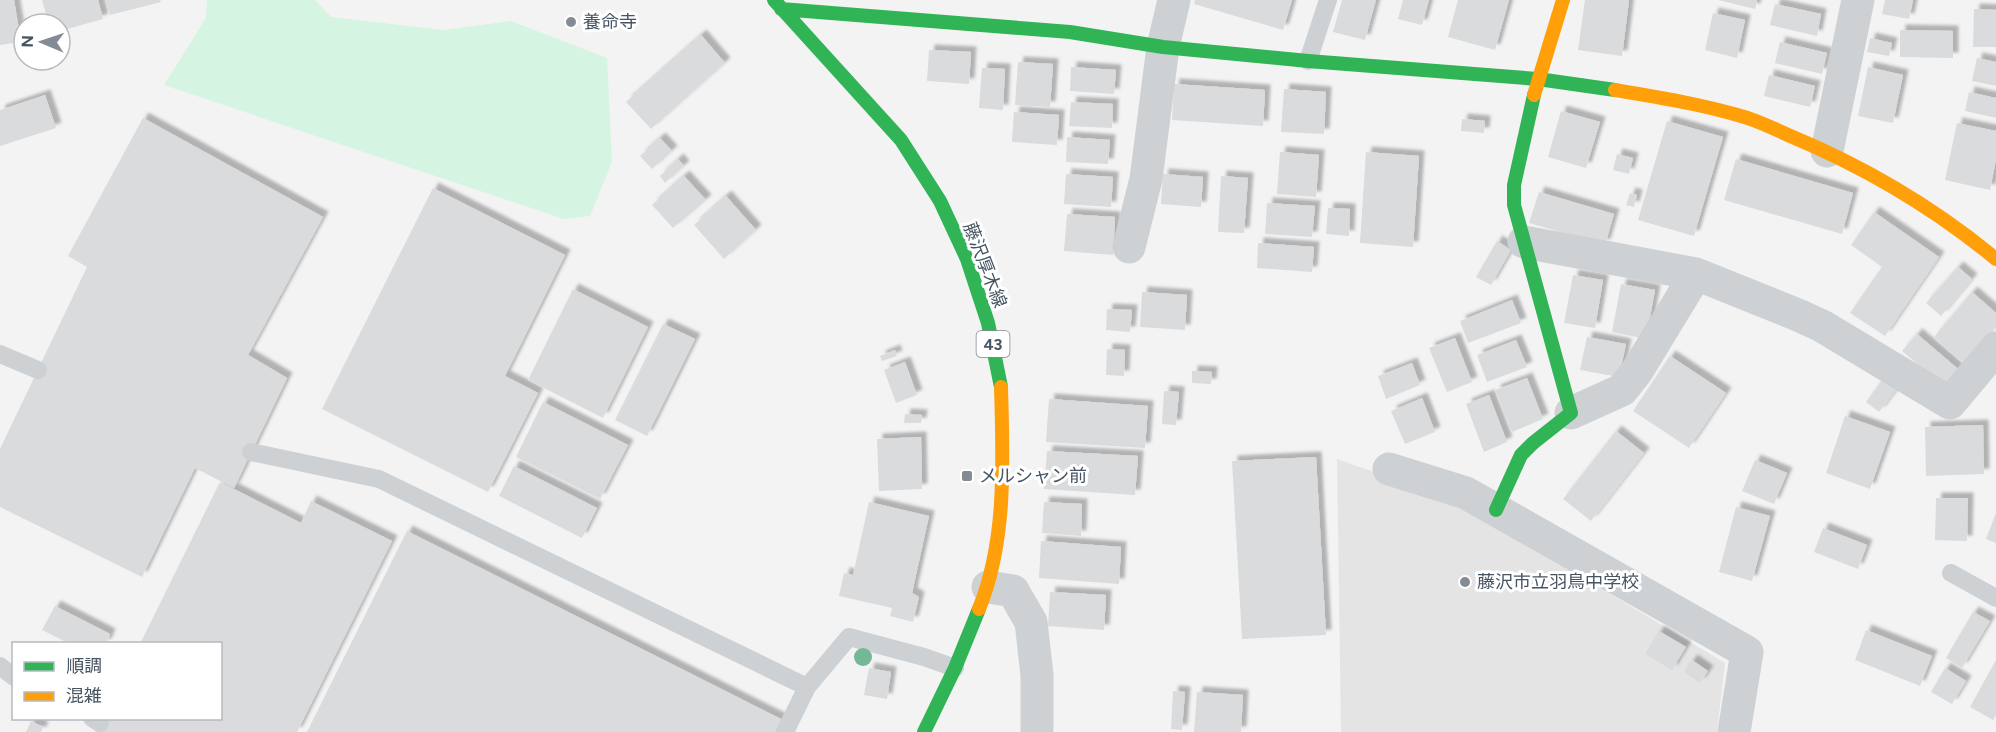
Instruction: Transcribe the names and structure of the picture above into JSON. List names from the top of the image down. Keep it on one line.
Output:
{"streets":{"street":["藤沢厚木線","43"]},"places":{"other":["養命寺","藤沢市立羽鳥中学校"],"transit":["メルシャン前"]},"legend":["順調","混雑"],"north":"left"}
